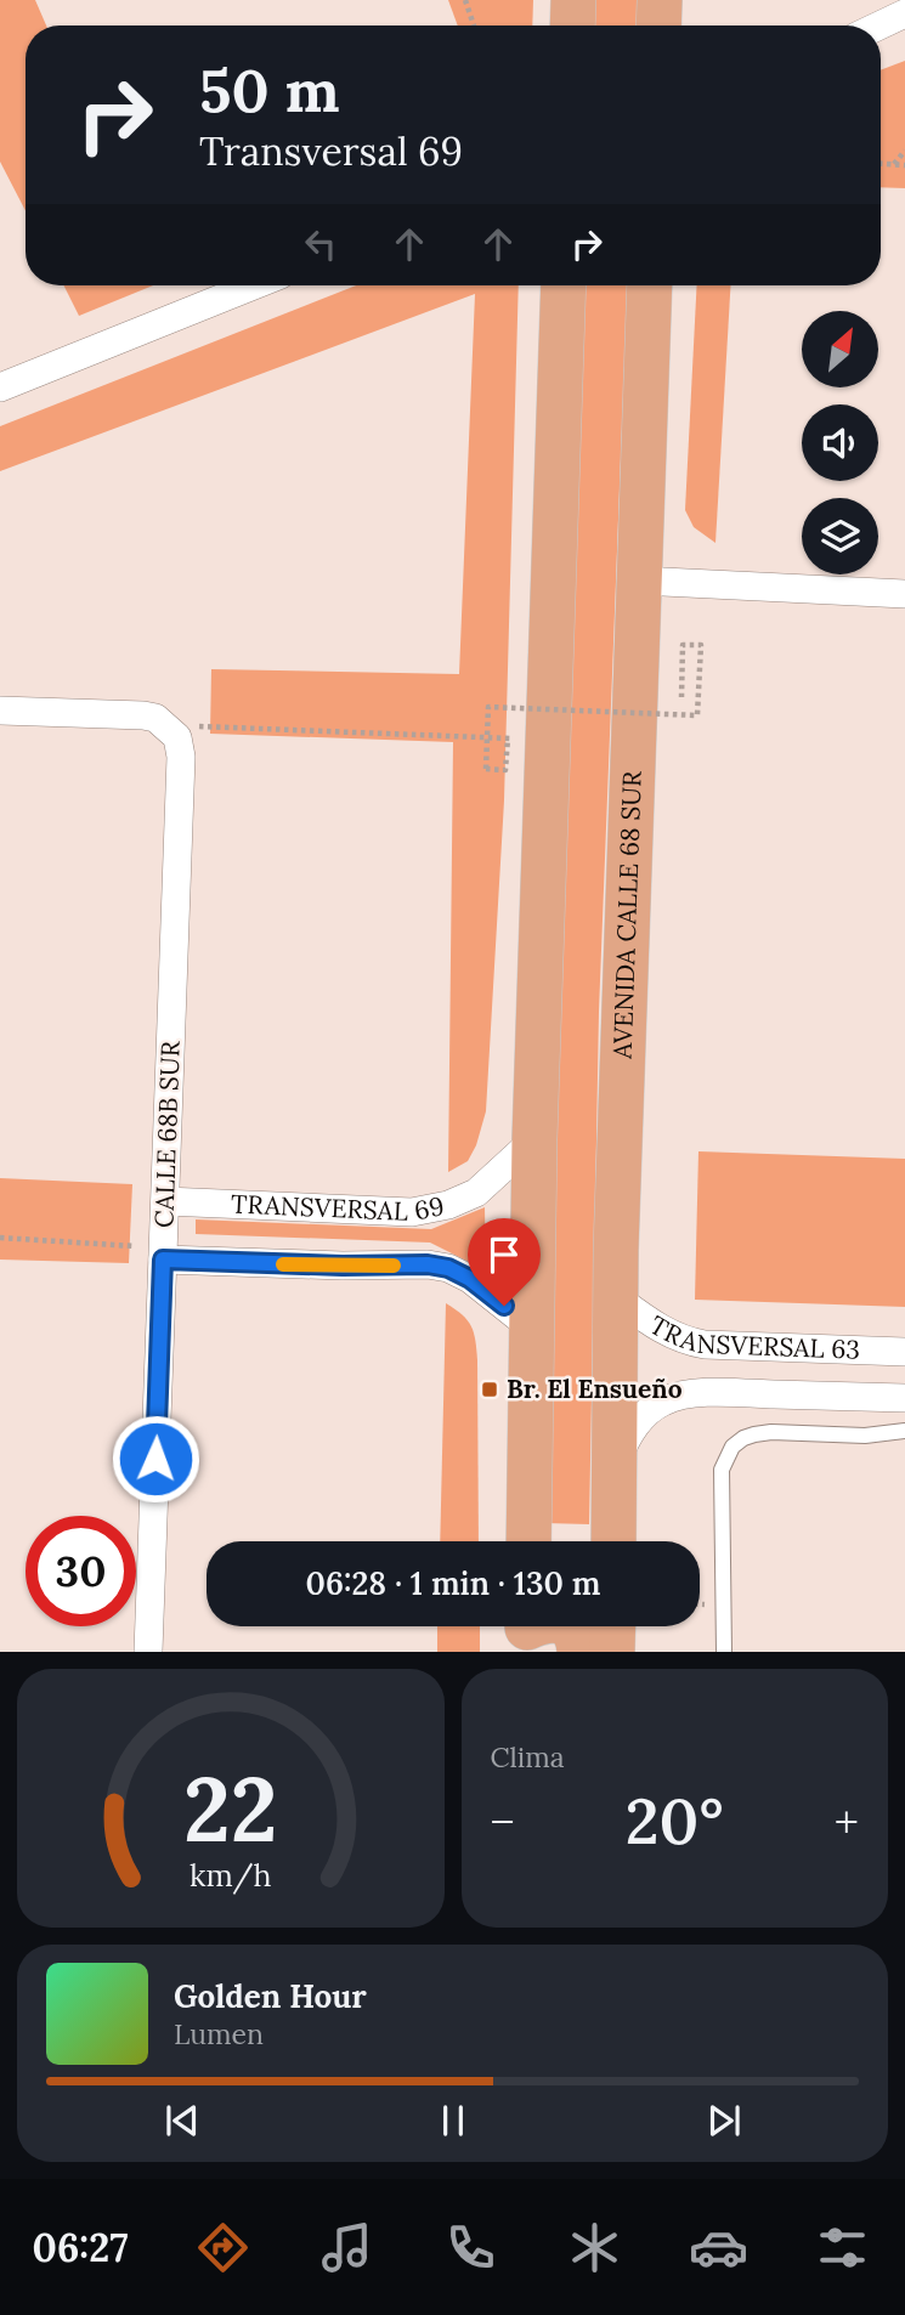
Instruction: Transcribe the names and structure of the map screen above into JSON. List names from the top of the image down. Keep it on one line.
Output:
{"streets":{"main road":["AVENIDA CALLE 68 SUR"],"street":["CALLE 68B SUR","TRANSVERSAL 69","TRANSVERSAL 63"]},"crossings":[["AVENIDA CALLE 68 SUR","TRANSVERSAL 63"],["CALLE 68B SUR","TRANSVERSAL 69"]],"places":{"transit":["Br. El Ensueño"]},"north":"top right","page":{"turn":["50 m","Transversal 69"],"limit":"30","trip":"06:28 · 1 min · 130 m","tile":"Clima","heat":["−","20°","+"],"song":["Golden Hour","Lumen"],"tabs":"06:27","gauge":["22","km/h"]}}
